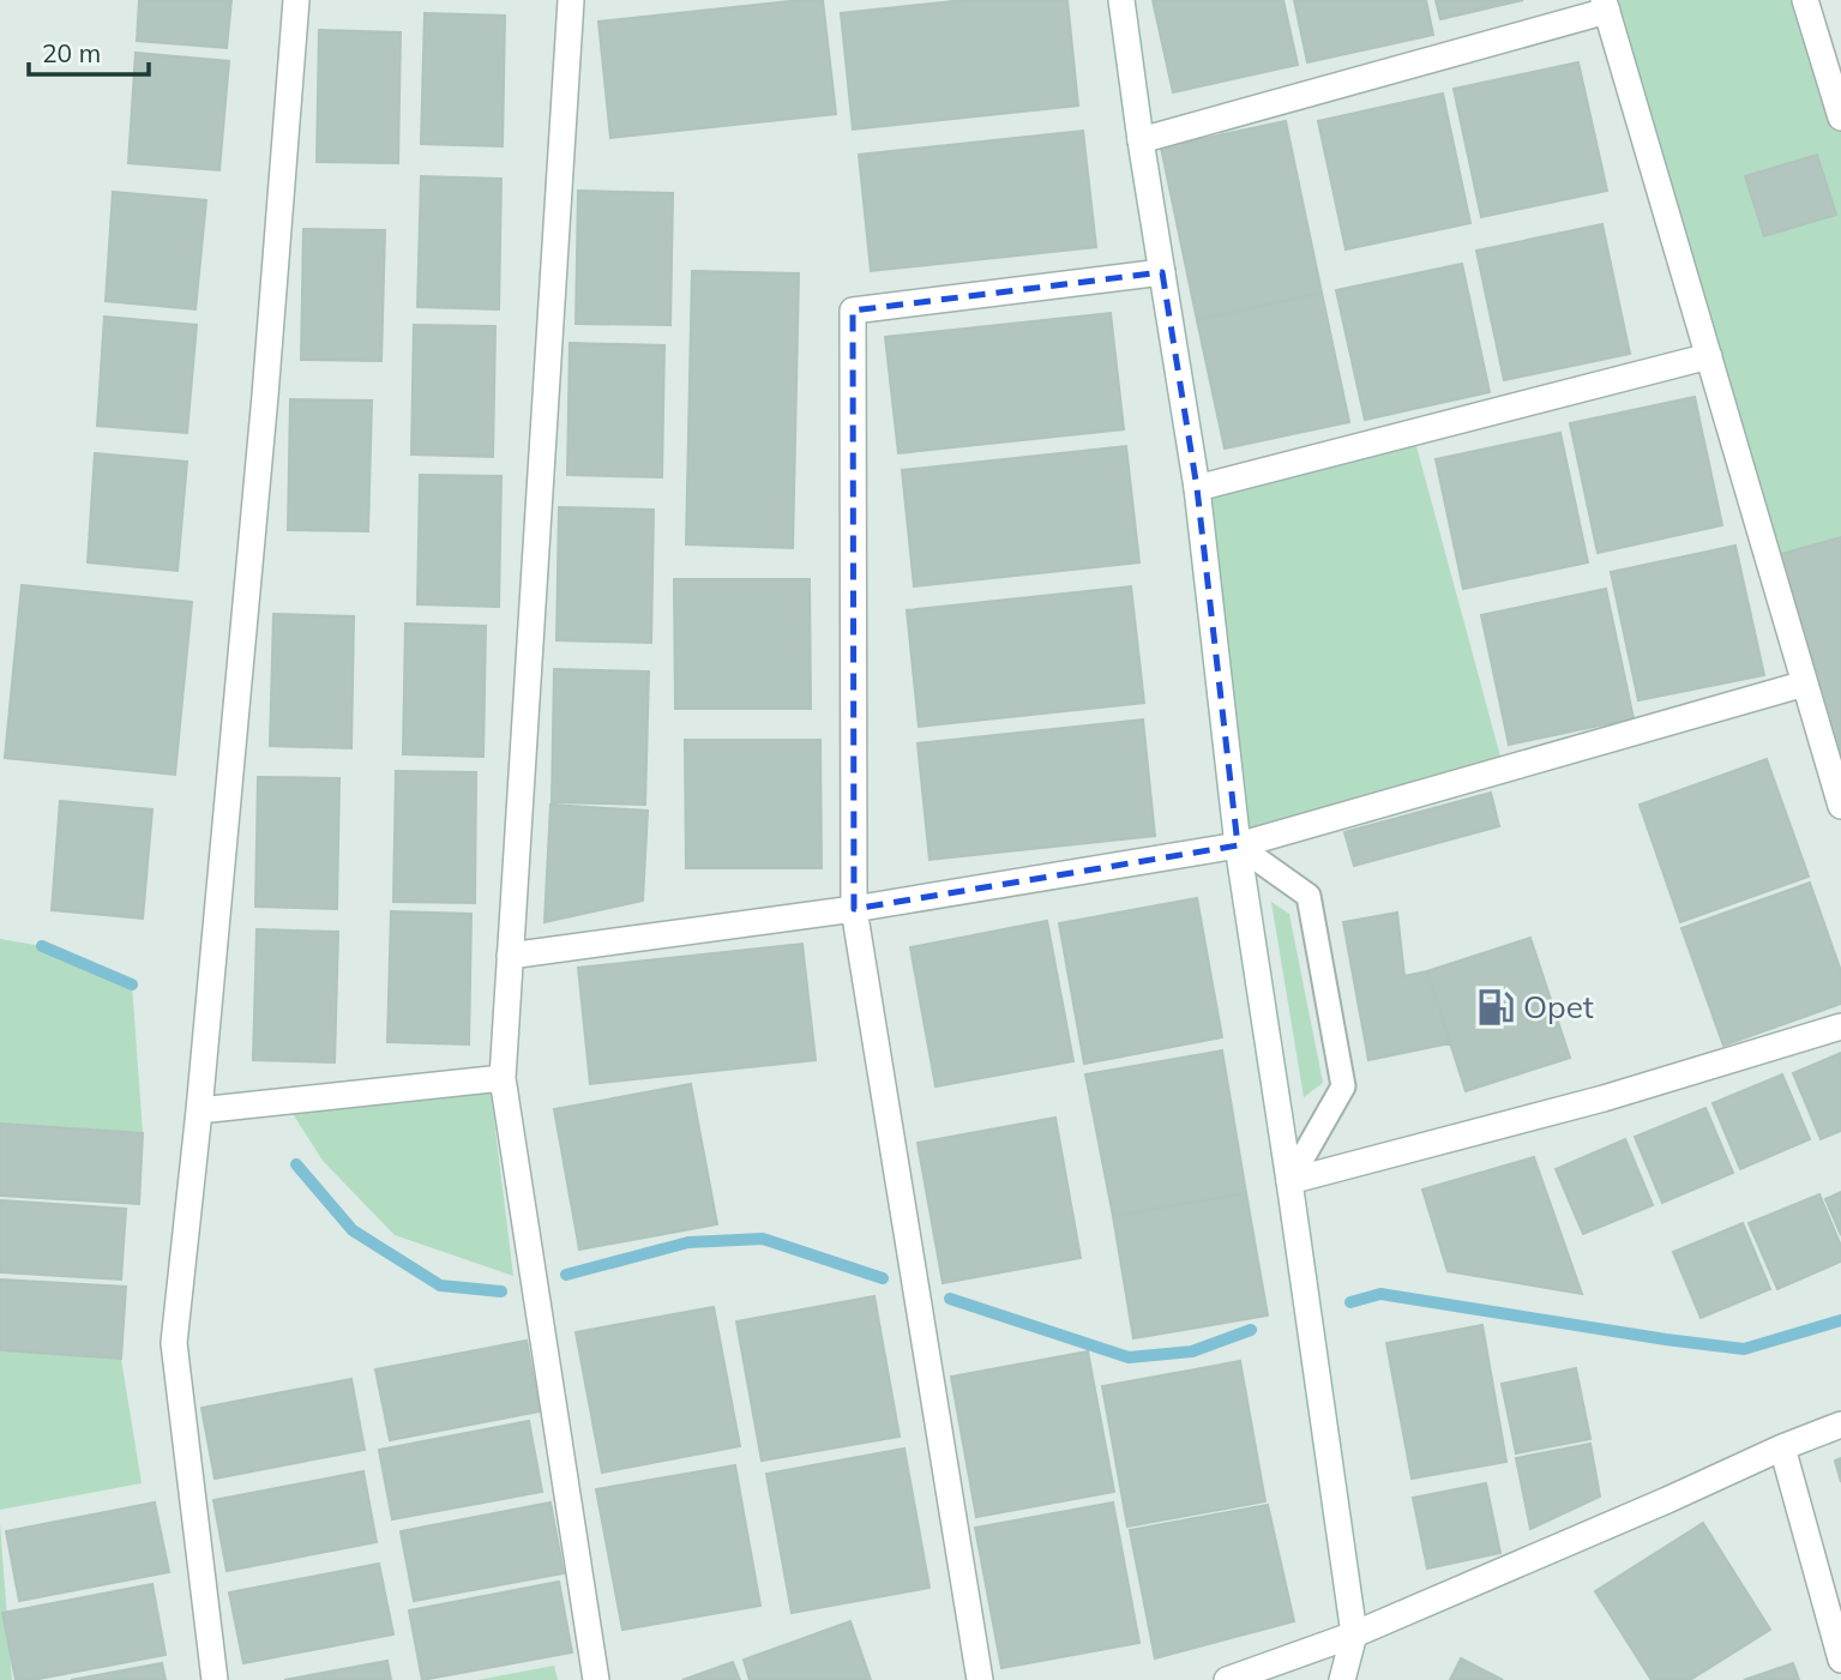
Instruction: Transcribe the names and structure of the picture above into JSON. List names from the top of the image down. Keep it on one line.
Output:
{"places":{"fuel station":["Opet"]},"scale_bar":"20 m"}
